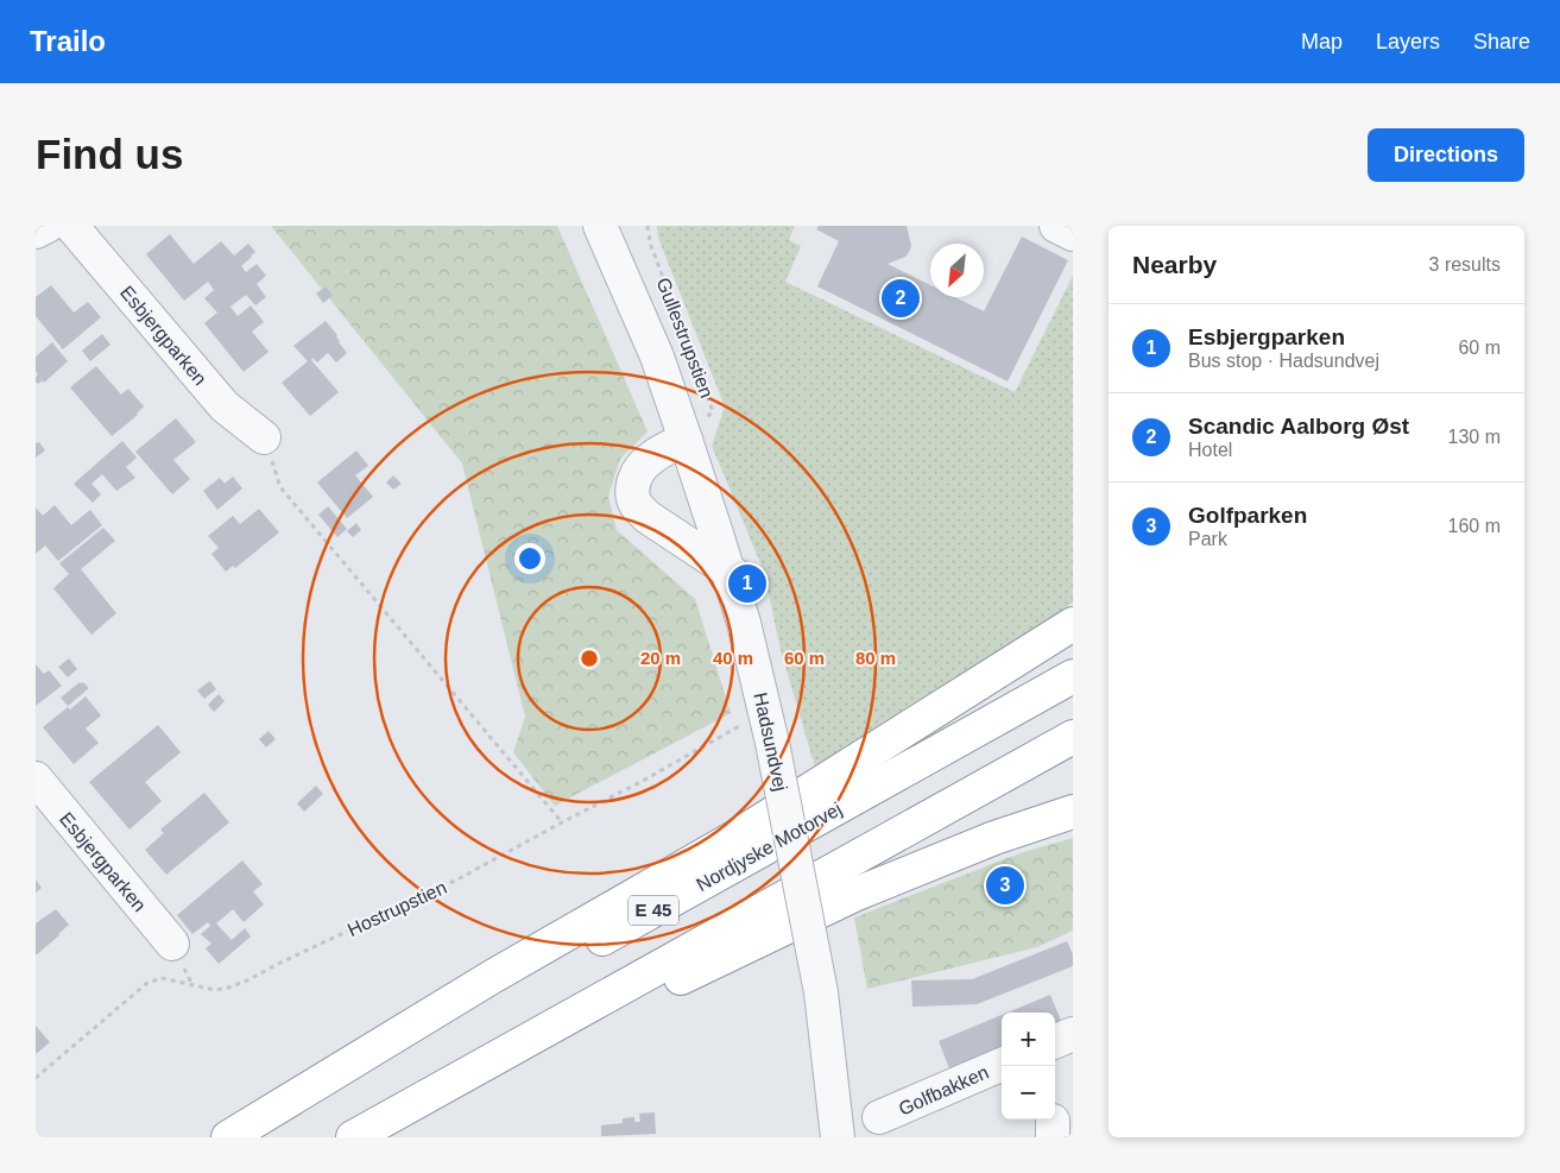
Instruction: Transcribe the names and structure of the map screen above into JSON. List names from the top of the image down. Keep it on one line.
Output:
{"streets":{"highway":["Nordjyske Motorvej","E 45"],"street":["Esbjergparken","Hadsundvej","Golfbakken"],"path":["Gullestrupstien","Hostrupstien"]},"crossings":[["Gullestrupstien","Hadsundvej"],["Hadsundvej","Hostrupstien"]],"north":"bottom left","page":{"header":"Trailo","nav":["Map","Layers","Share"],"buttons":"Directions","title":"Find us","heading":["Nearby","3 results"],"pins":["2","1","3"],"list":[{"mark":"1","name":"Esbjergparken","note":"Bus stop · Hadsundvej","value":"60 m"},{"mark":"2","name":"Scandic Aalborg Øst","note":"Hotel","value":"130 m"},{"mark":"3","name":"Golfparken","note":"Park","value":"160 m"}],"map_buttons":["+","−"]},"rings":["20 m","40 m","60 m","80 m"]}
